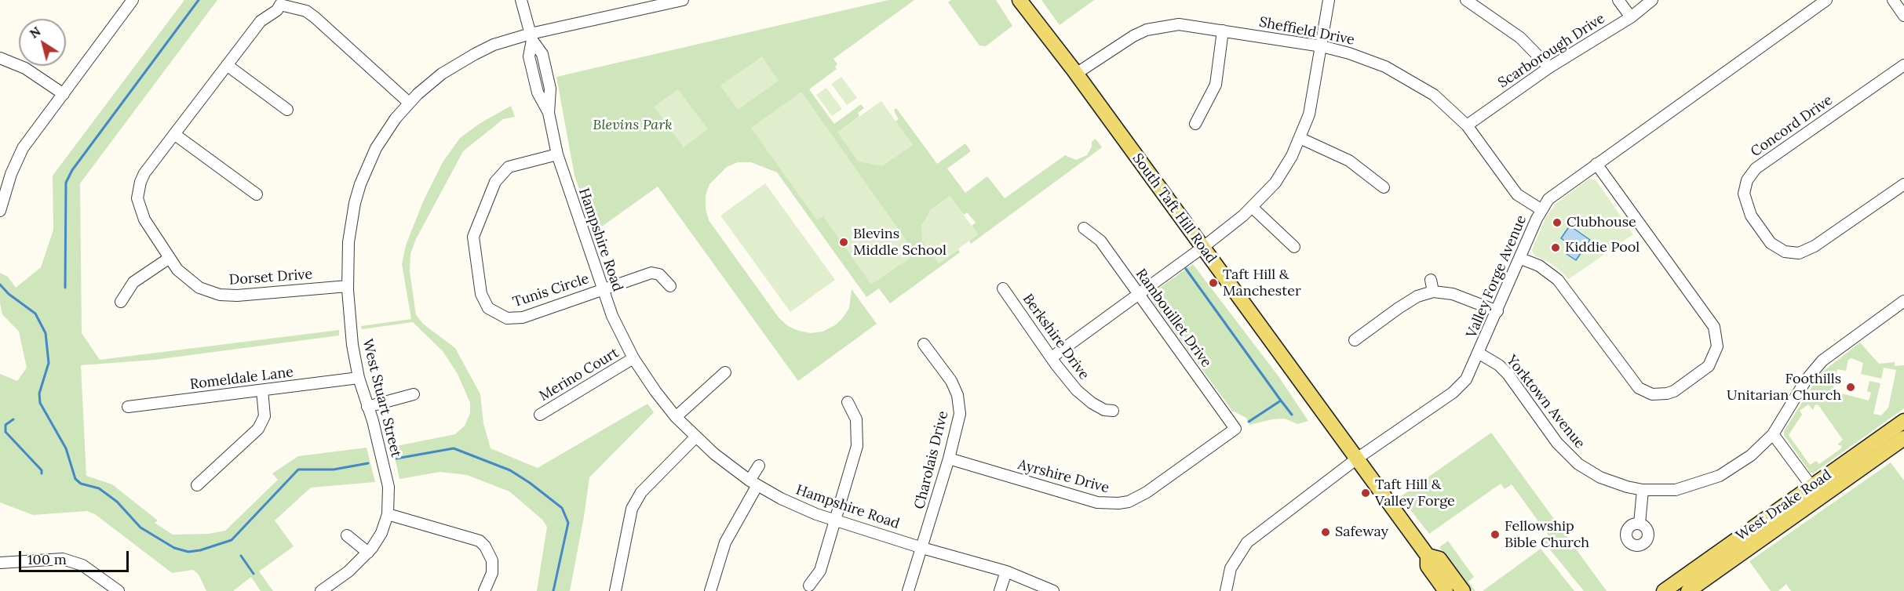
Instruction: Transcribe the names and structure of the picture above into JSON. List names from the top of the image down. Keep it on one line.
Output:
{"streets":{"main road":["South Taft Hill Road","West Drake Road"],"street":["Sheffield Drive","Scarborough Drive","Concord Drive","Hampshire Road","Valley Forge Avenue","Dorset Drive","Tunis Circle","Rambouillet Drive","Berkshire Drive","Merino Court","Romeldale Lane","West Stuart Street","Yorktown Avenue","Charolais Drive","Ayrshire Drive"]},"crossings":[["Sheffield Drive","Scarborough Drive"],["Sheffield Drive","South Taft Hill Road"],["Sheffield Drive","Valley Forge Avenue"],["South Taft Hill Road","Valley Forge Avenue"],["Hampshire Road","Tunis Circle"],["Hampshire Road","Merino Court"],["Hampshire Road","West Stuart Street"],["Hampshire Road","Charolais Drive"],["Valley Forge Avenue","Yorktown Avenue"],["Dorset Drive","West Stuart Street"],["Rambouillet Drive","Ayrshire Drive"],["Romeldale Lane","West Stuart Street"],["Charolais Drive","Ayrshire Drive"]],"parks":["Blevins Park"],"places":["Clubhouse","Blevins Middle School","Kiddie Pool","Taft Hill & Manchester","Foothills Unitarian Church","Taft Hill & Valley Forge","Safeway","Fellowship Bible Church"],"scale_bar":"100 m","north":"top left"}
